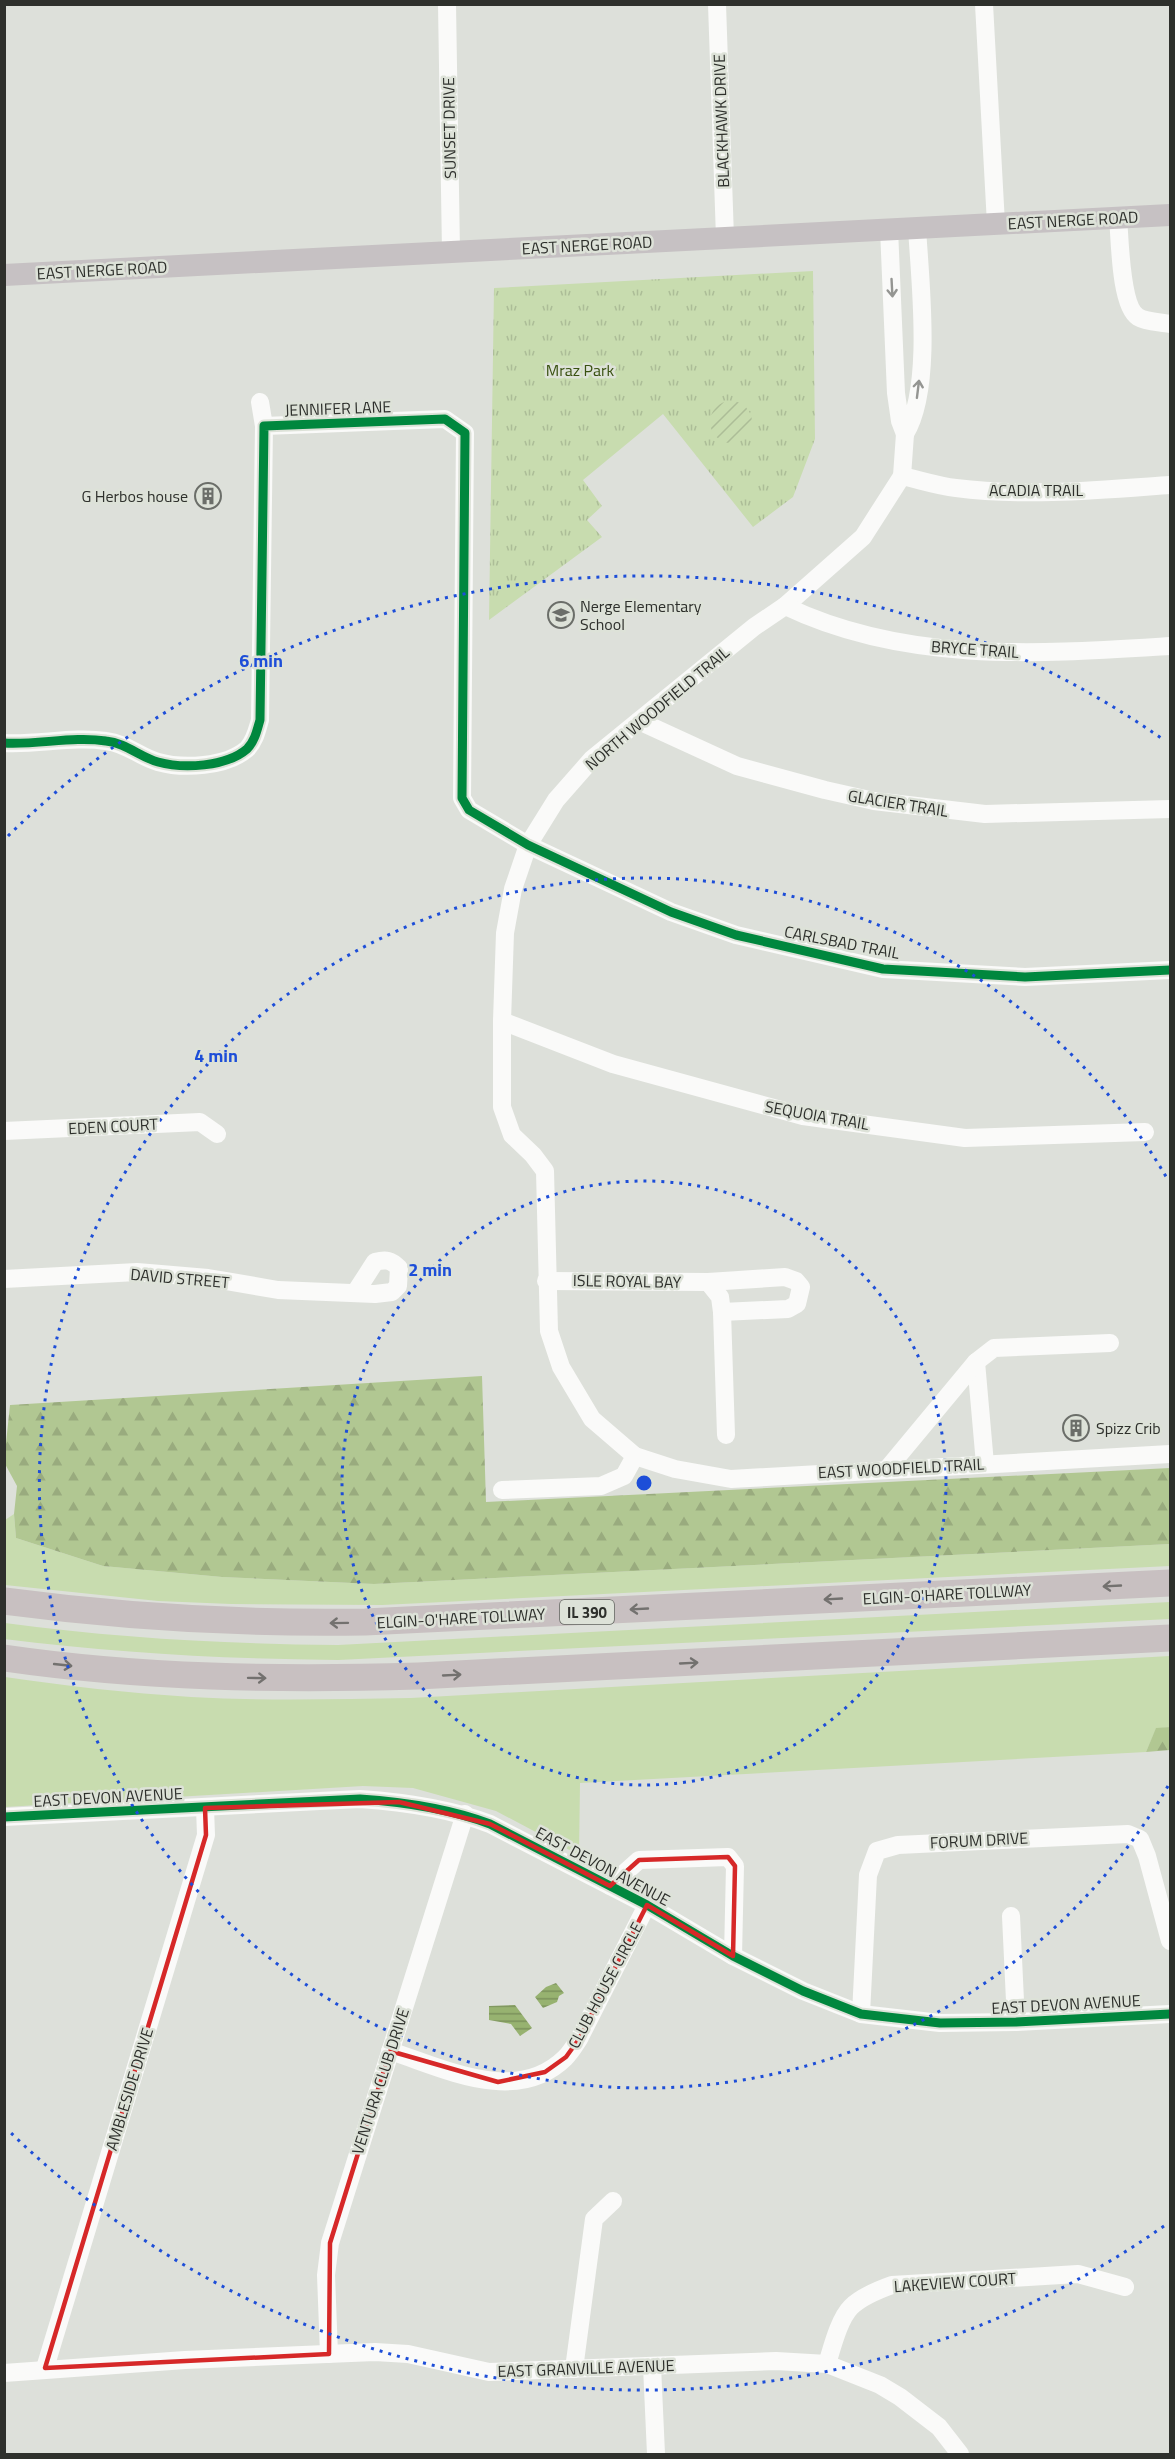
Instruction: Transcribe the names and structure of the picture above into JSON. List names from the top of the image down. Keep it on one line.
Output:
{"streets":{"highway":["ELGIN-O'HARE TOLLWAY","IL 390"],"main road":["EAST NERGE ROAD"],"street":["BLACKHAWK DRIVE","SUNSET DRIVE","JENNIFER LANE","ACADIA TRAIL","BRYCE TRAIL","NORTH WOODFIELD TRAIL","GLACIER TRAIL","CARLSBAD TRAIL","SEQUOIA TRAIL","EDEN COURT","DAVID STREET","ISLE ROYAL BAY","EAST WOODFIELD TRAIL","EAST DEVON AVENUE","FORUM DRIVE","CLUB HOUSE CIRCLE","VENTURA CLUB DRIVE","AMBLESIDE DRIVE","LAKEVIEW COURT","EAST GRANVILLE AVENUE"]},"crossings":[["BLACKHAWK DRIVE","EAST NERGE ROAD"],["SUNSET DRIVE","EAST NERGE ROAD"],["EAST NERGE ROAD","NORTH WOODFIELD TRAIL"],["JENNIFER LANE","NORTH WOODFIELD TRAIL"],["JENNIFER LANE","CARLSBAD TRAIL"],["ACADIA TRAIL","NORTH WOODFIELD TRAIL"],["BRYCE TRAIL","NORTH WOODFIELD TRAIL"],["NORTH WOODFIELD TRAIL","GLACIER TRAIL"],["NORTH WOODFIELD TRAIL","CARLSBAD TRAIL"],["NORTH WOODFIELD TRAIL","SEQUOIA TRAIL"],["NORTH WOODFIELD TRAIL","ISLE ROYAL BAY"],["NORTH WOODFIELD TRAIL","EAST WOODFIELD TRAIL"],["EAST DEVON AVENUE","FORUM DRIVE"],["EAST DEVON AVENUE","CLUB HOUSE CIRCLE"],["EAST DEVON AVENUE","VENTURA CLUB DRIVE"],["EAST DEVON AVENUE","AMBLESIDE DRIVE"],["CLUB HOUSE CIRCLE","VENTURA CLUB DRIVE"],["VENTURA CLUB DRIVE","EAST GRANVILLE AVENUE"],["AMBLESIDE DRIVE","EAST GRANVILLE AVENUE"],["LAKEVIEW COURT","EAST GRANVILLE AVENUE"]],"parks":["Mraz Park"],"places":{"building":["G Herbos house","Spizz Crib"],"school or university":["Nerge Elementary School"]},"rings":["6 min","4 min","2 min"]}
